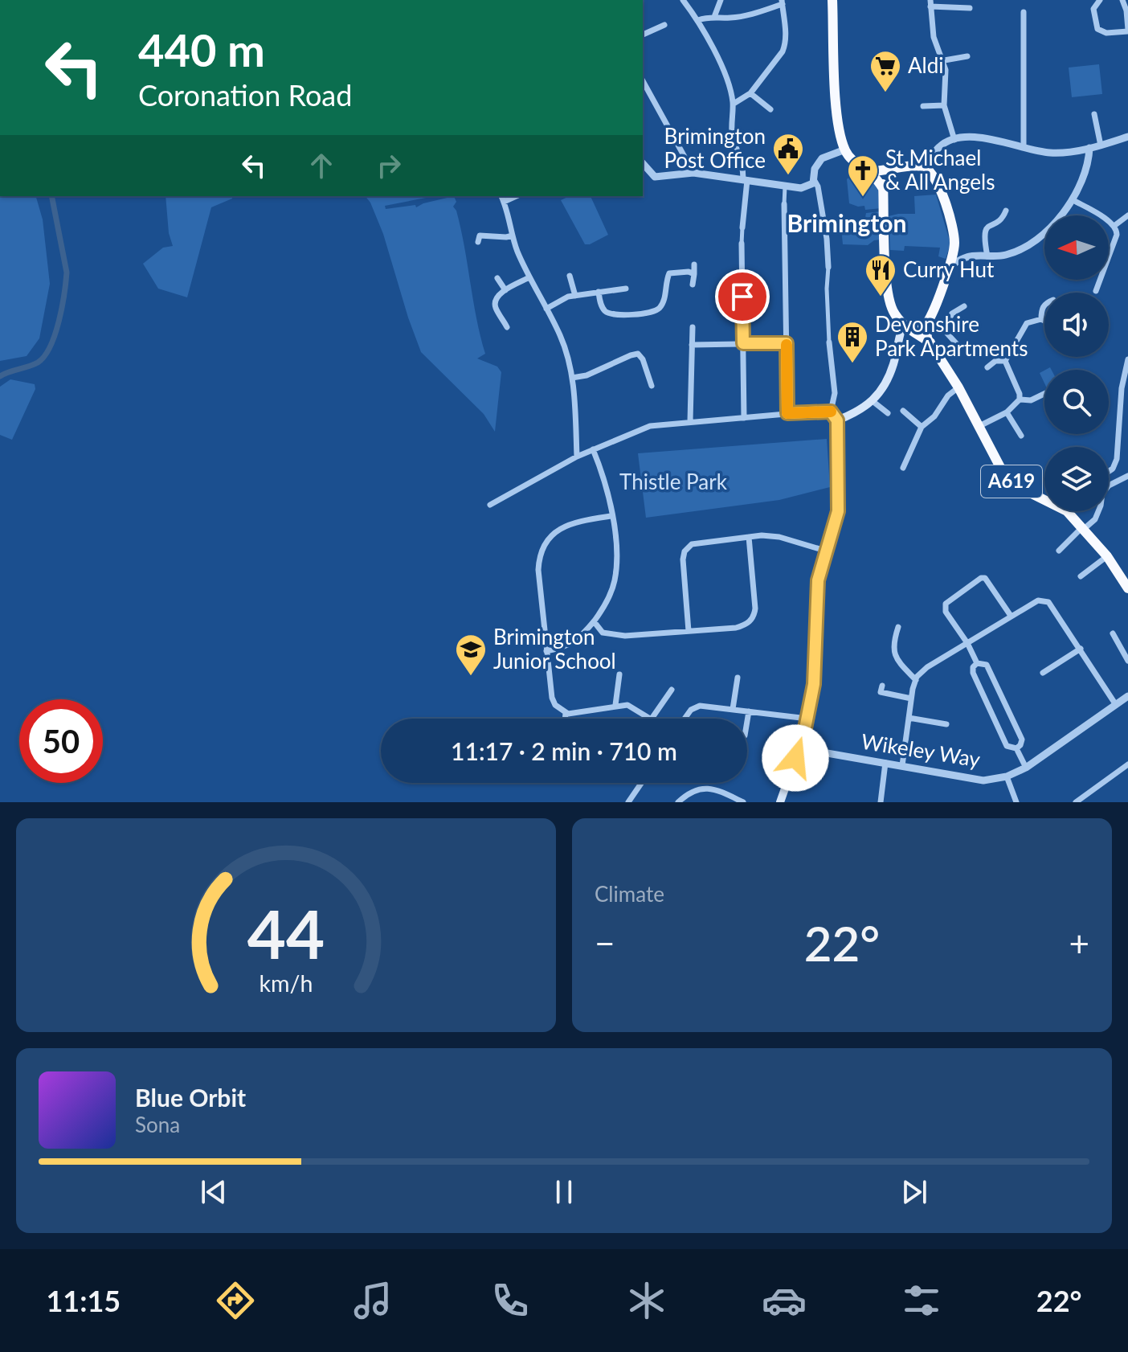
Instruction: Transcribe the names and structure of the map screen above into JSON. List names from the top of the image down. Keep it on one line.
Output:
{"streets":{"highway":["A619"],"street":["Wikeley Way"]},"districts":["Brimington"],"parks":["Thistle Park"],"places":{"supermarket":["Aldi"],"public building":["Brimington Post Office"],"church":["St Michael & All Angels"],"restaurant":["Curry Hut"],"building":["Devonshire Park Apartments"],"school or university":["Brimington Junior School"]},"north":"left","page":{"turn":["440 m","Coronation Road"],"limit":"50","trip":"11:17 · 2 min · 710 m","tile":"Climate","heat":["−","22°","+"],"song":["Blue Orbit","Sona"],"tabs":["11:15","22°"],"gauge":["44","km/h"]}}
